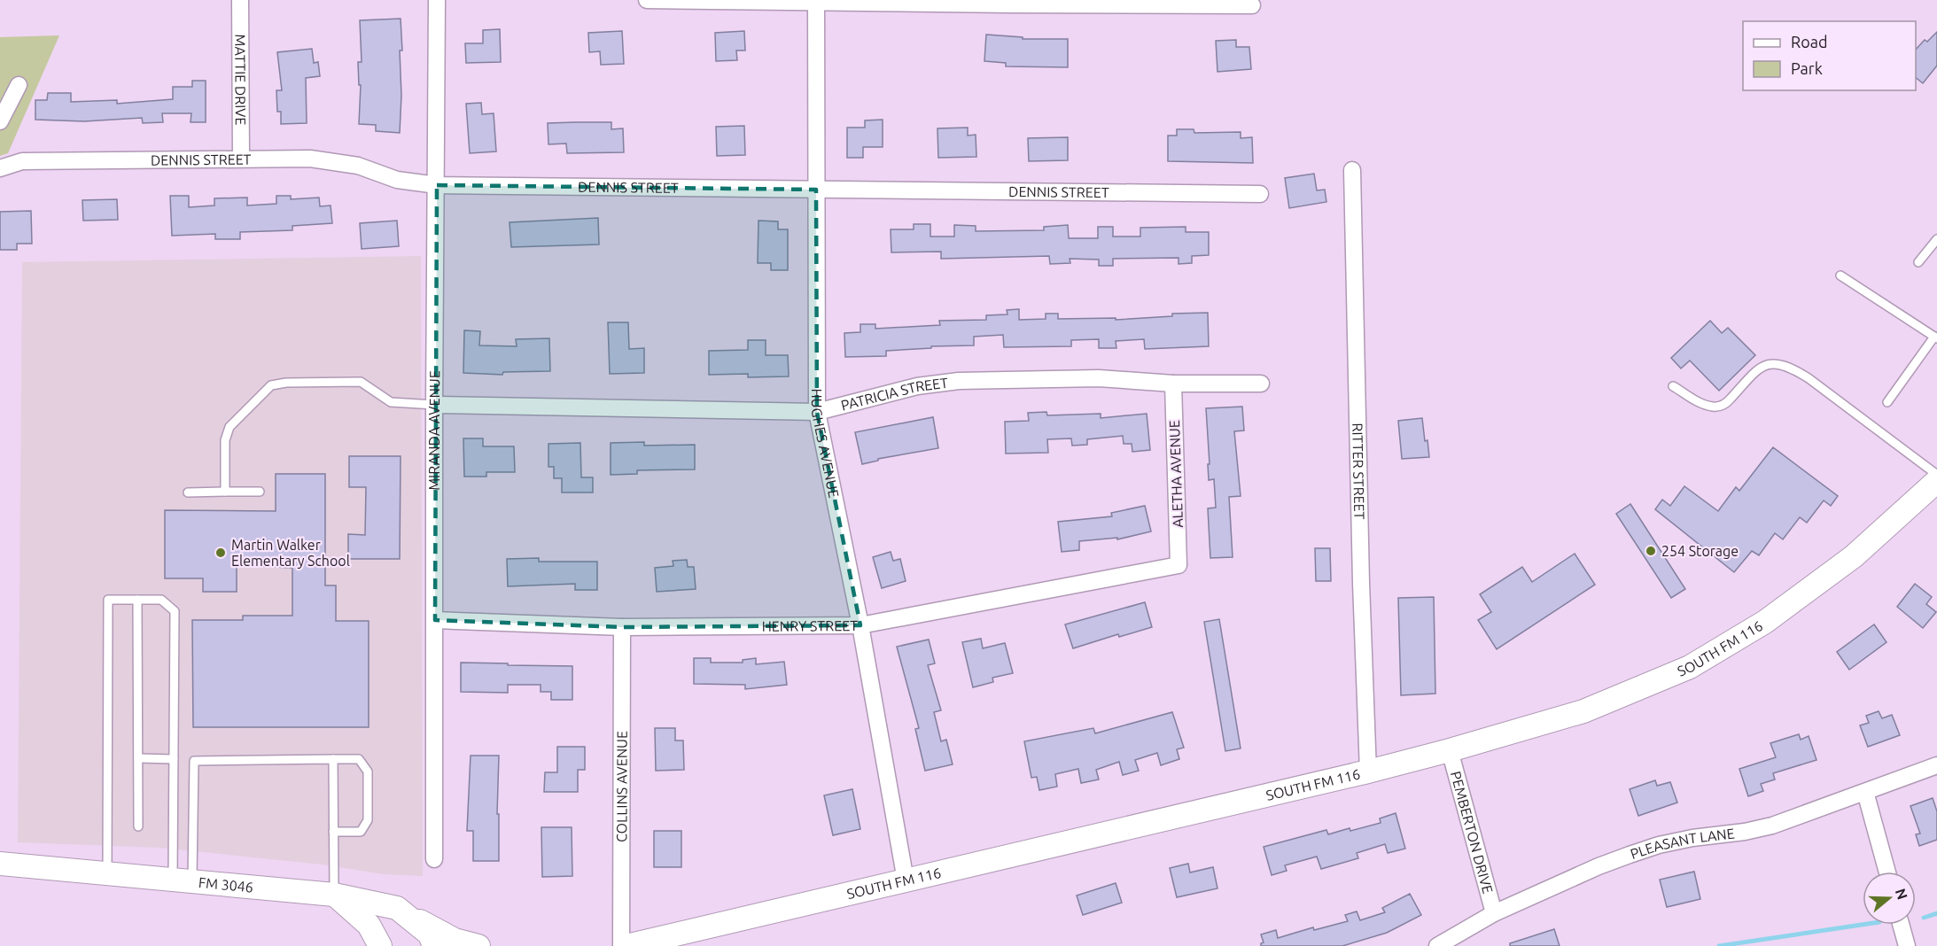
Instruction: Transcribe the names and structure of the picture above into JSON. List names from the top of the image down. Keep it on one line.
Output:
{"streets":{"main road":["SOUTH FM 116","FM 3046"],"street":["MATTIE DRIVE","DENNIS STREET","PATRICIA STREET","MIRANDA AVENUE","HUGHES AVENUE","RITTER STREET","ALETHA AVENUE","HENRY STREET","COLLINS AVENUE","PEMBERTON DRIVE","PLEASANT LANE"]},"crossings":[["MATTIE DRIVE","DENNIS STREET"],["DENNIS STREET","MIRANDA AVENUE"],["DENNIS STREET","HUGHES AVENUE"],["PATRICIA STREET","MIRANDA AVENUE"],["PATRICIA STREET","HUGHES AVENUE"],["PATRICIA STREET","ALETHA AVENUE"],["MIRANDA AVENUE","HENRY STREET"],["HUGHES AVENUE","HENRY STREET"],["HUGHES AVENUE","SOUTH FM 116"],["RITTER STREET","SOUTH FM 116"],["ALETHA AVENUE","HENRY STREET"],["HENRY STREET","COLLINS AVENUE"],["SOUTH FM 116","PEMBERTON DRIVE"],["PEMBERTON DRIVE","PLEASANT LANE"]],"places":["254 Storage","Martin Walker Elementary School"],"legend":["Road","Park"],"north":"right"}
